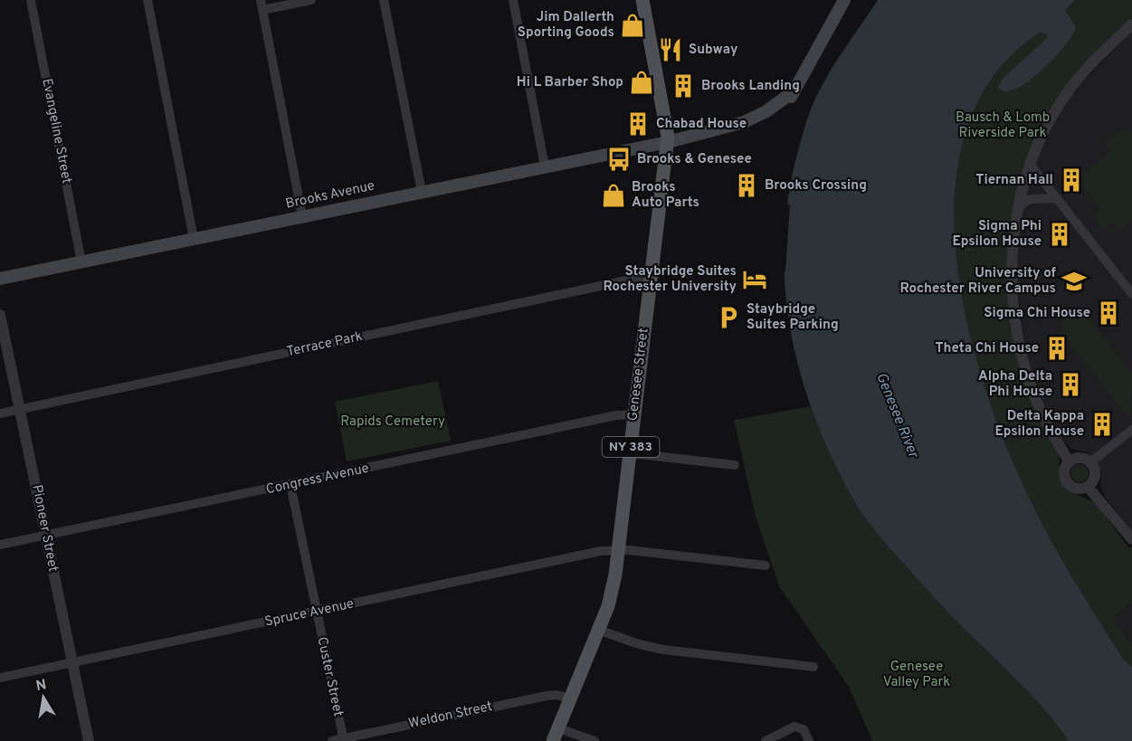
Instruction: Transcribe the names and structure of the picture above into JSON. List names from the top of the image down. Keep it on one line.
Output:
{"streets":{"main road":["Brooks Avenue","Genesee Street","NY 383"],"street":["Evangeline Street","Terrace Park","Congress Avenue","Pioneer Street","Spruce Avenue","Custer Street","Weldon Street"]},"crossings":[["Evangeline Street","Brooks Avenue"],["Brooks Avenue","Genesee Street"],["Terrace Park","Genesee Street"],["Terrace Park","Pioneer Street"],["Genesee Street","Congress Avenue"],["Genesee Street","Spruce Avenue"],["Genesee Street","Weldon Street"],["Congress Avenue","Pioneer Street"],["Congress Avenue","Custer Street"],["Pioneer Street","Spruce Avenue"],["Spruce Avenue","Custer Street"],["Custer Street","Weldon Street"]],"water":["Genesee River"],"parks":["Bausch & Lomb Riverside Park","Rapids Cemetery","Genesee Valley Park"],"places":{"shop":["Jim Dallerth Sporting Goods","Hi L Barber Shop","Brooks Auto Parts"],"restaurant":["Subway"],"building":["Brooks Landing","Chabad House","Tiernan Hall","Brooks Crossing","Sigma Phi Epsilon House","Sigma Chi House","Theta Chi House","Alpha Delta Phi House","Delta Kappa Epsilon House"],"bus stop":["Brooks & Genesee"],"hotel":["Staybridge Suites Rochester University"],"school or university":["University of Rochester River Campus"],"parking":["Staybridge Suites Parking"]},"north":"top"}
